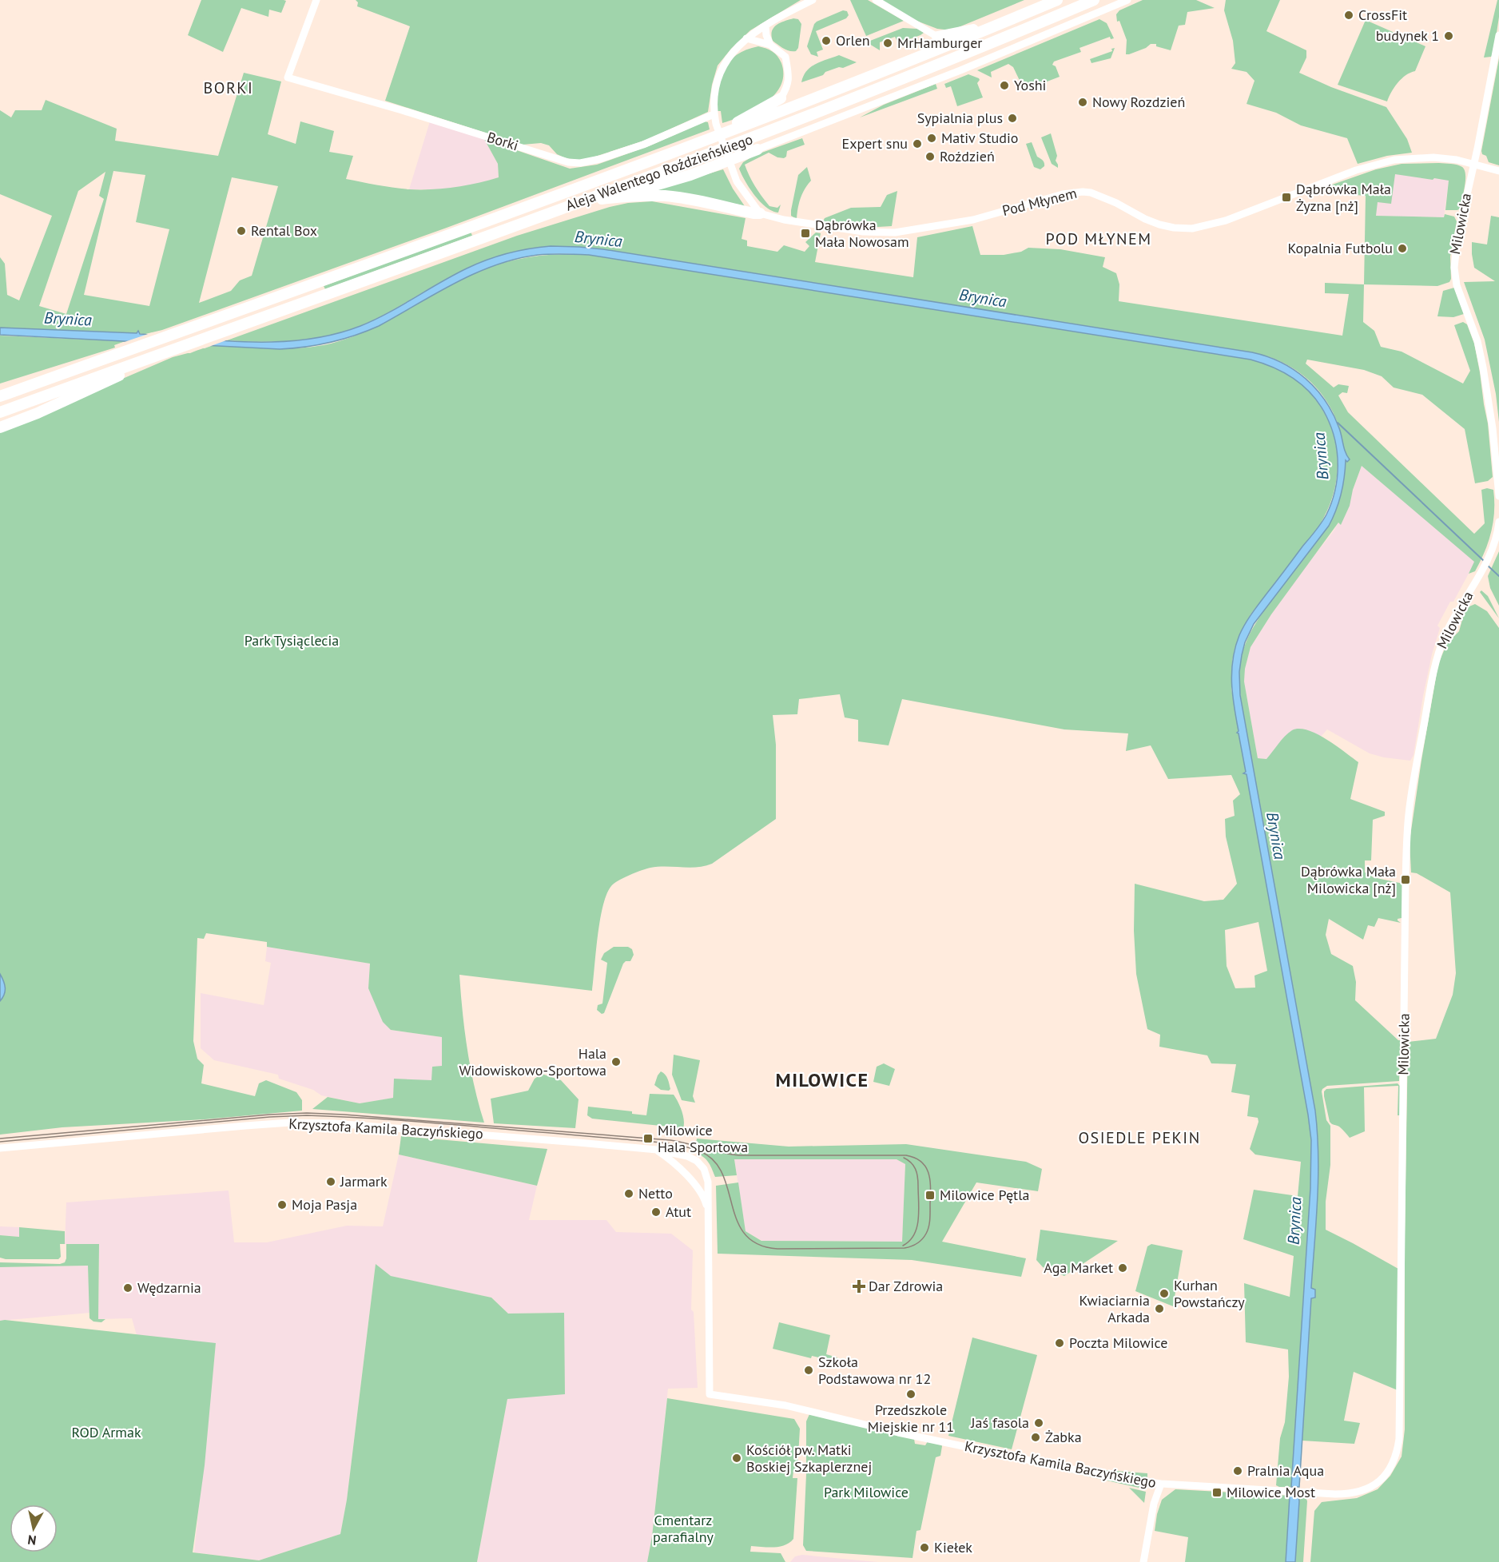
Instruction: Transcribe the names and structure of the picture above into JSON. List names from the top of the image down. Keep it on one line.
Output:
{"streets":{"highway":["Aleja Walentego Roździeńskiego"],"street":["Borki","Pod Młynem","Milowicka","Krzysztofa Kamila Baczyńskiego"]},"crossings":[["Pod Młynem","Milowicka"],["Milowicka","Krzysztofa Kamila Baczyńskiego"]],"districts":["BORKI","POD MŁYNEM","MILOWICE","OSIEDLE PEKIN"],"water":["Brynica"],"parks":["Park Tysiąclecia","ROD Armak","Park Milowice","Cmentarz parafialny"],"places":{"other":["CrossFit","budynek 1","Orlen","MrHamburger","Yoshi","Nowy Rozdzień","Sypialnia plus","Mativ Studio","Expert snu","Roździeń","Rental Box","Kopalnia Futbolu","Hala Widowiskowo-Sportowa","Jarmark","Netto","Moja Pasja","Atut","Aga Market","Wędzarnia","Kurhan Powstańczy","Kwiaciarnia Arkada","Poczta Milowice","Szkoła Podstawowa nr 12","Przedszkole Miejskie nr 11","Jaś fasola","Żabka","Kościół pw. Matki Boskiej Szkaplerznej","Pralnia Aqua","Kiełek"],"transit":["Dąbrówka Mała Żyzna [nż]","Dąbrówka Mała Nowosam","Dąbrówka Mała Milowicka [nż]","Milowice Hala Sportowa","Milowice Pętla","Milowice Most"],"health":["Dar Zdrowia"]},"north":"bottom"}
